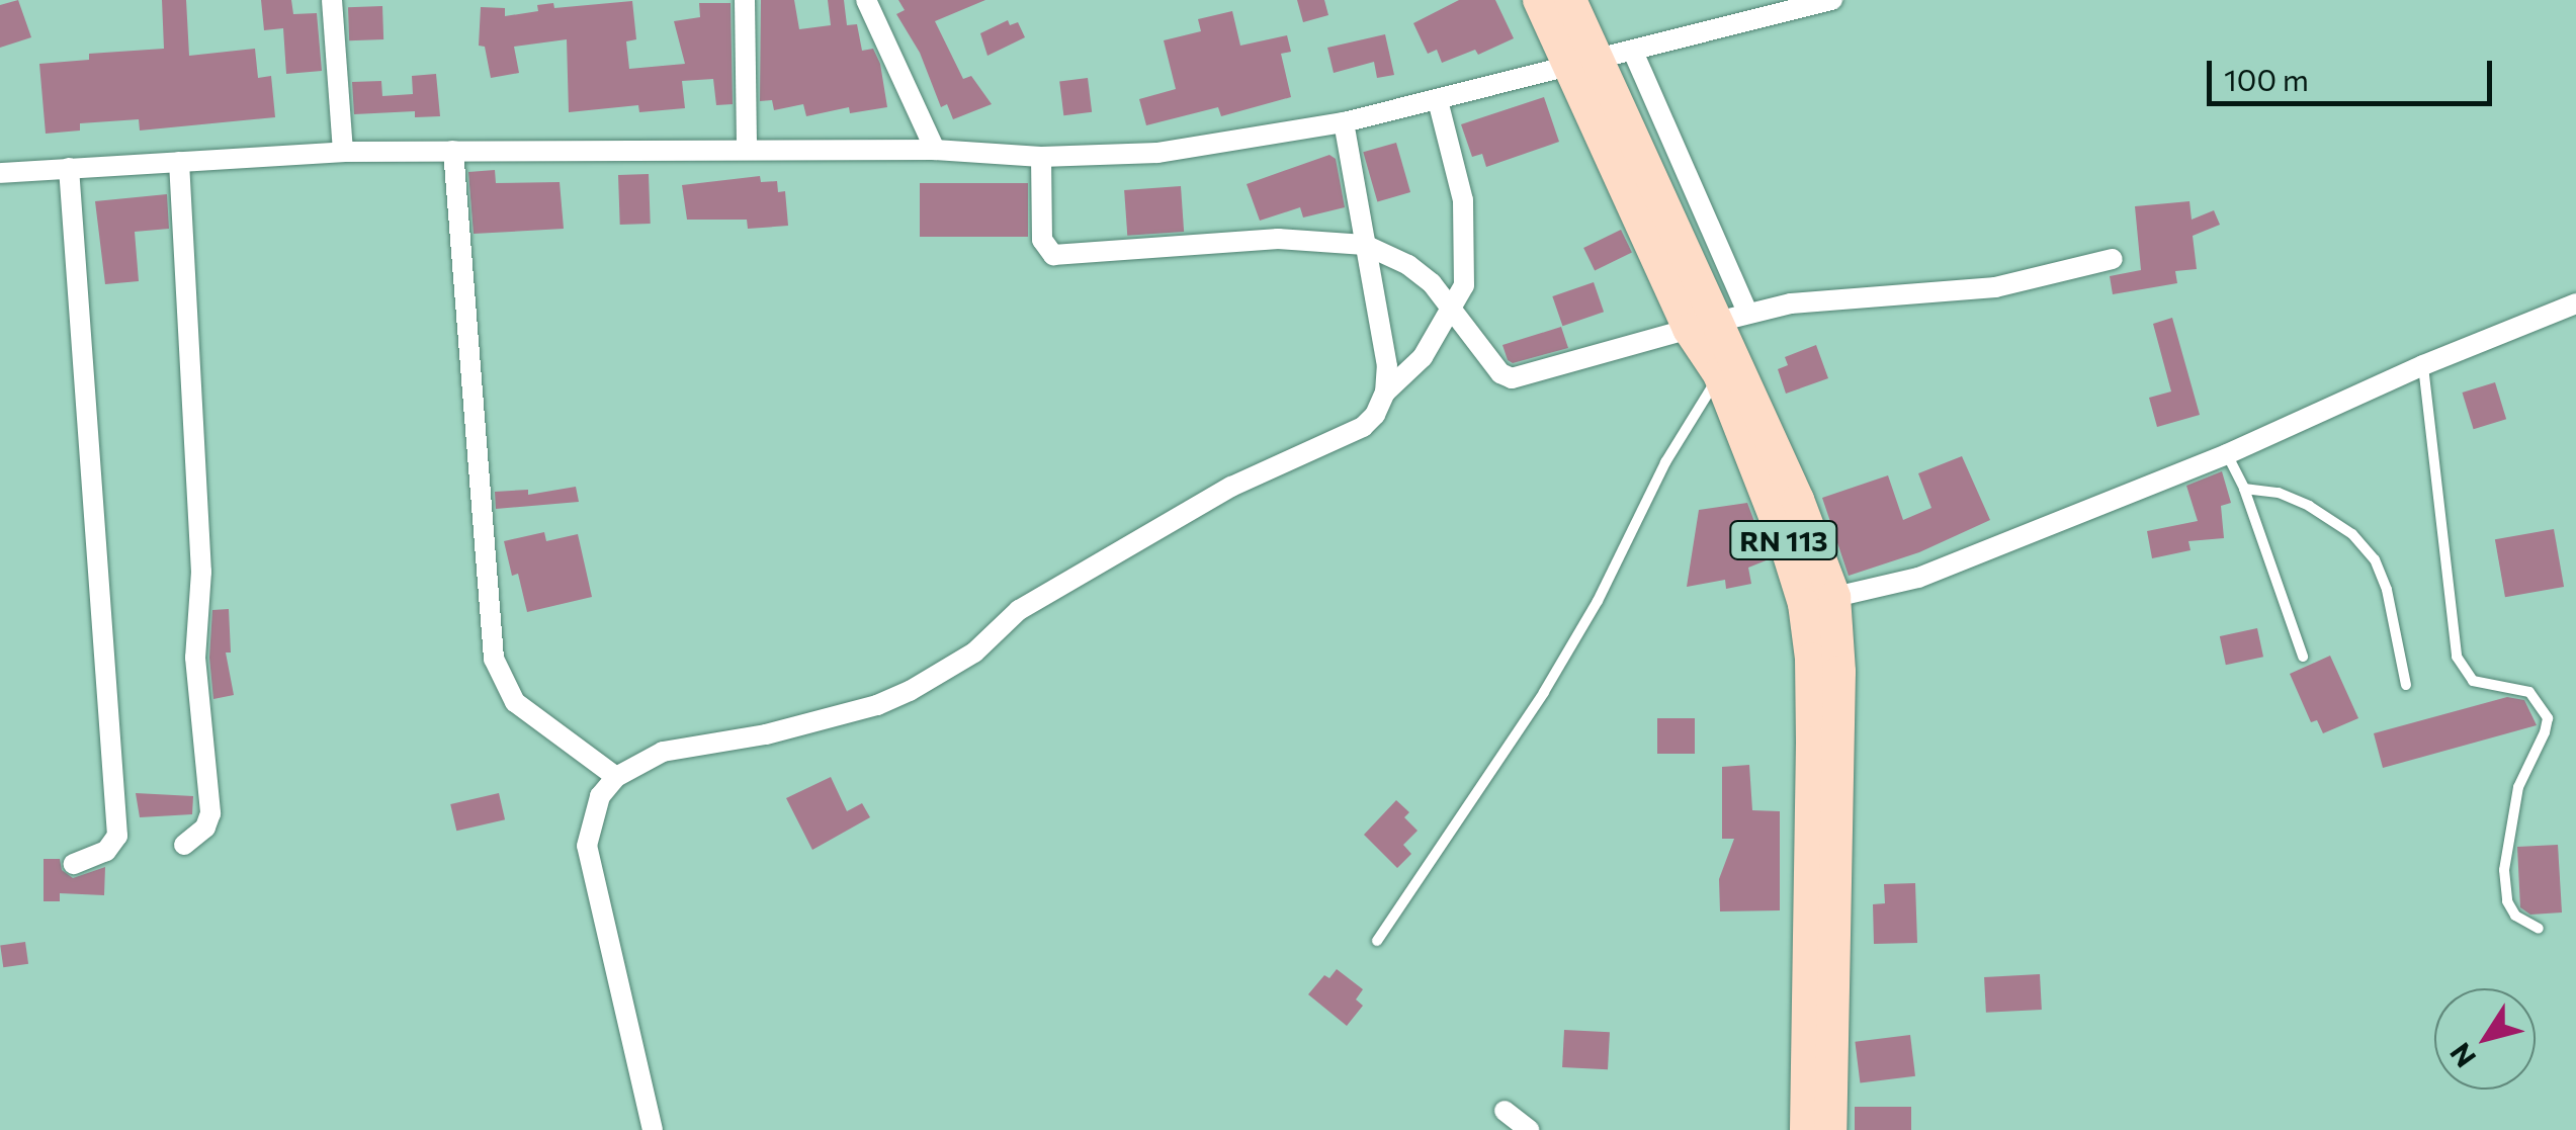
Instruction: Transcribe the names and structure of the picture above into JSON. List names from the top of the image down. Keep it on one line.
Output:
{"streets":{"main road":["RN 113"]},"scale_bar":"100 m","north":"bottom left"}
